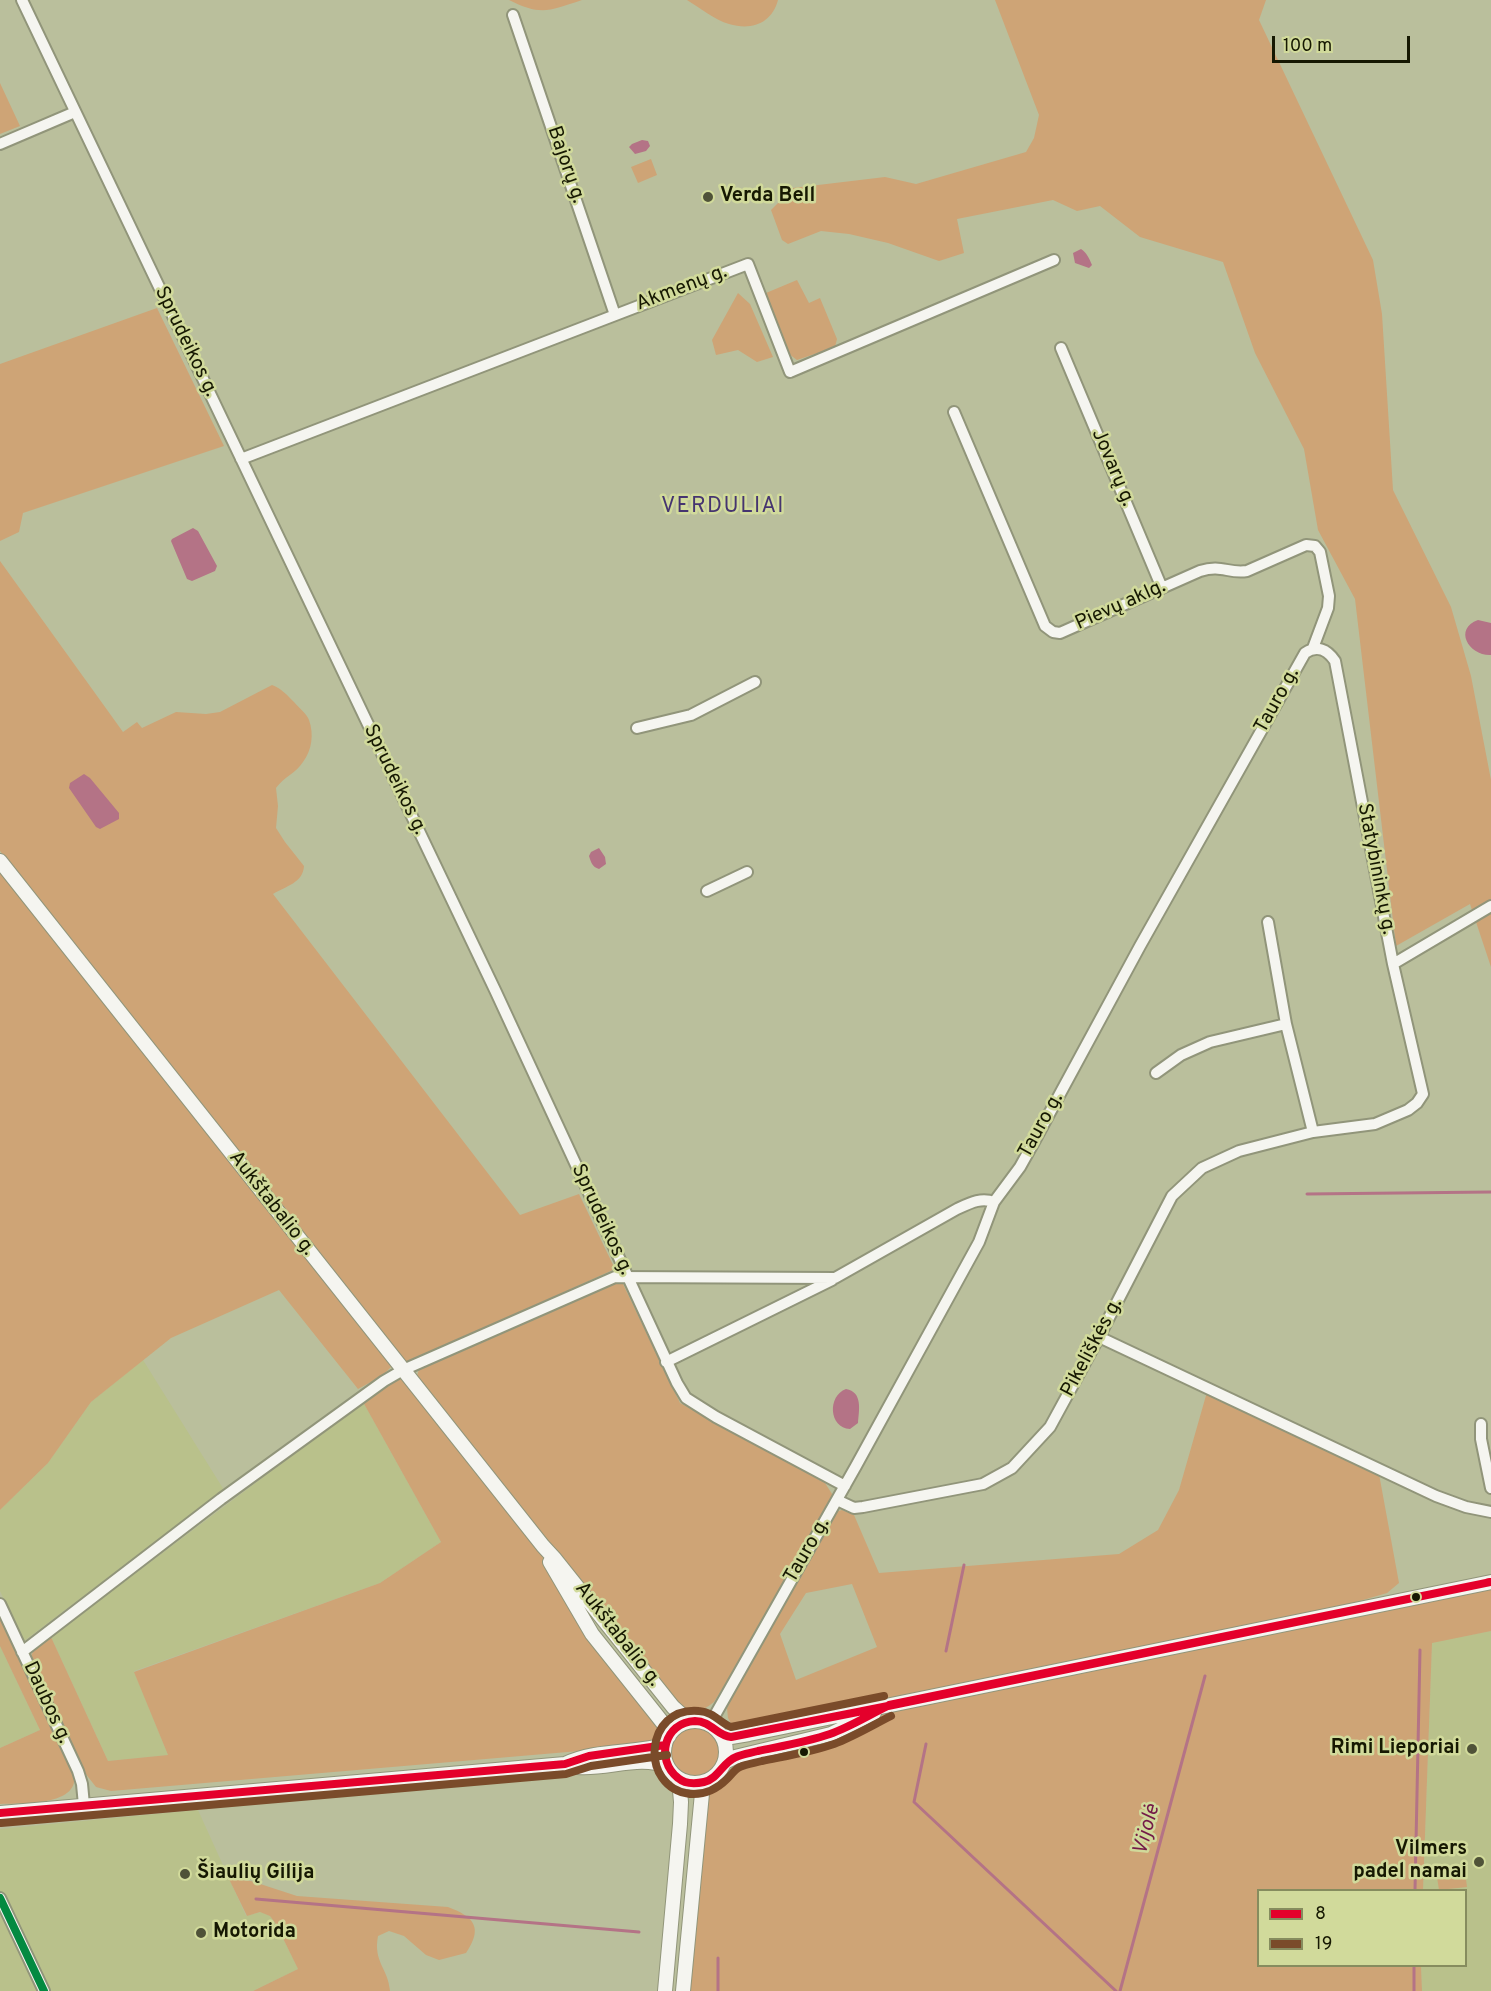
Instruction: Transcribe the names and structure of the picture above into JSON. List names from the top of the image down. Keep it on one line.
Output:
{"streets":{"main road":["Aukštabalio g."],"street":["Bajorų g.","Akmenų g.","Sprudeikos g.","Jovarų g.","Pievų aklg.","Tauro g.","Statybininkų g.","Pikeliškės g.","Daubos g."]},"crossings":[["Bajorų g.","Akmenų g."],["Akmenų g.","Sprudeikos g."],["Sprudeikos g.","Tauro g."],["Jovarų g.","Pievų aklg."],["Pievų aklg.","Tauro g."],["Pievų aklg.","Statybininkų g."],["Tauro g.","Statybininkų g."],["Tauro g.","Aukštabalio g."],["Tauro g.","Pikeliškės g."],["Statybininkų g.","Pikeliškės g."]],"districts":["VERDULIAI"],"water":["Vijolė"],"places":["Verda Bell","Rimi Lieporiai","Vilmers padel namai","Šiaulių Gilija","Motorida"],"lines":["transit line 8","transit line 19"],"legend":["8","19"],"scale_bar":"100 m"}
